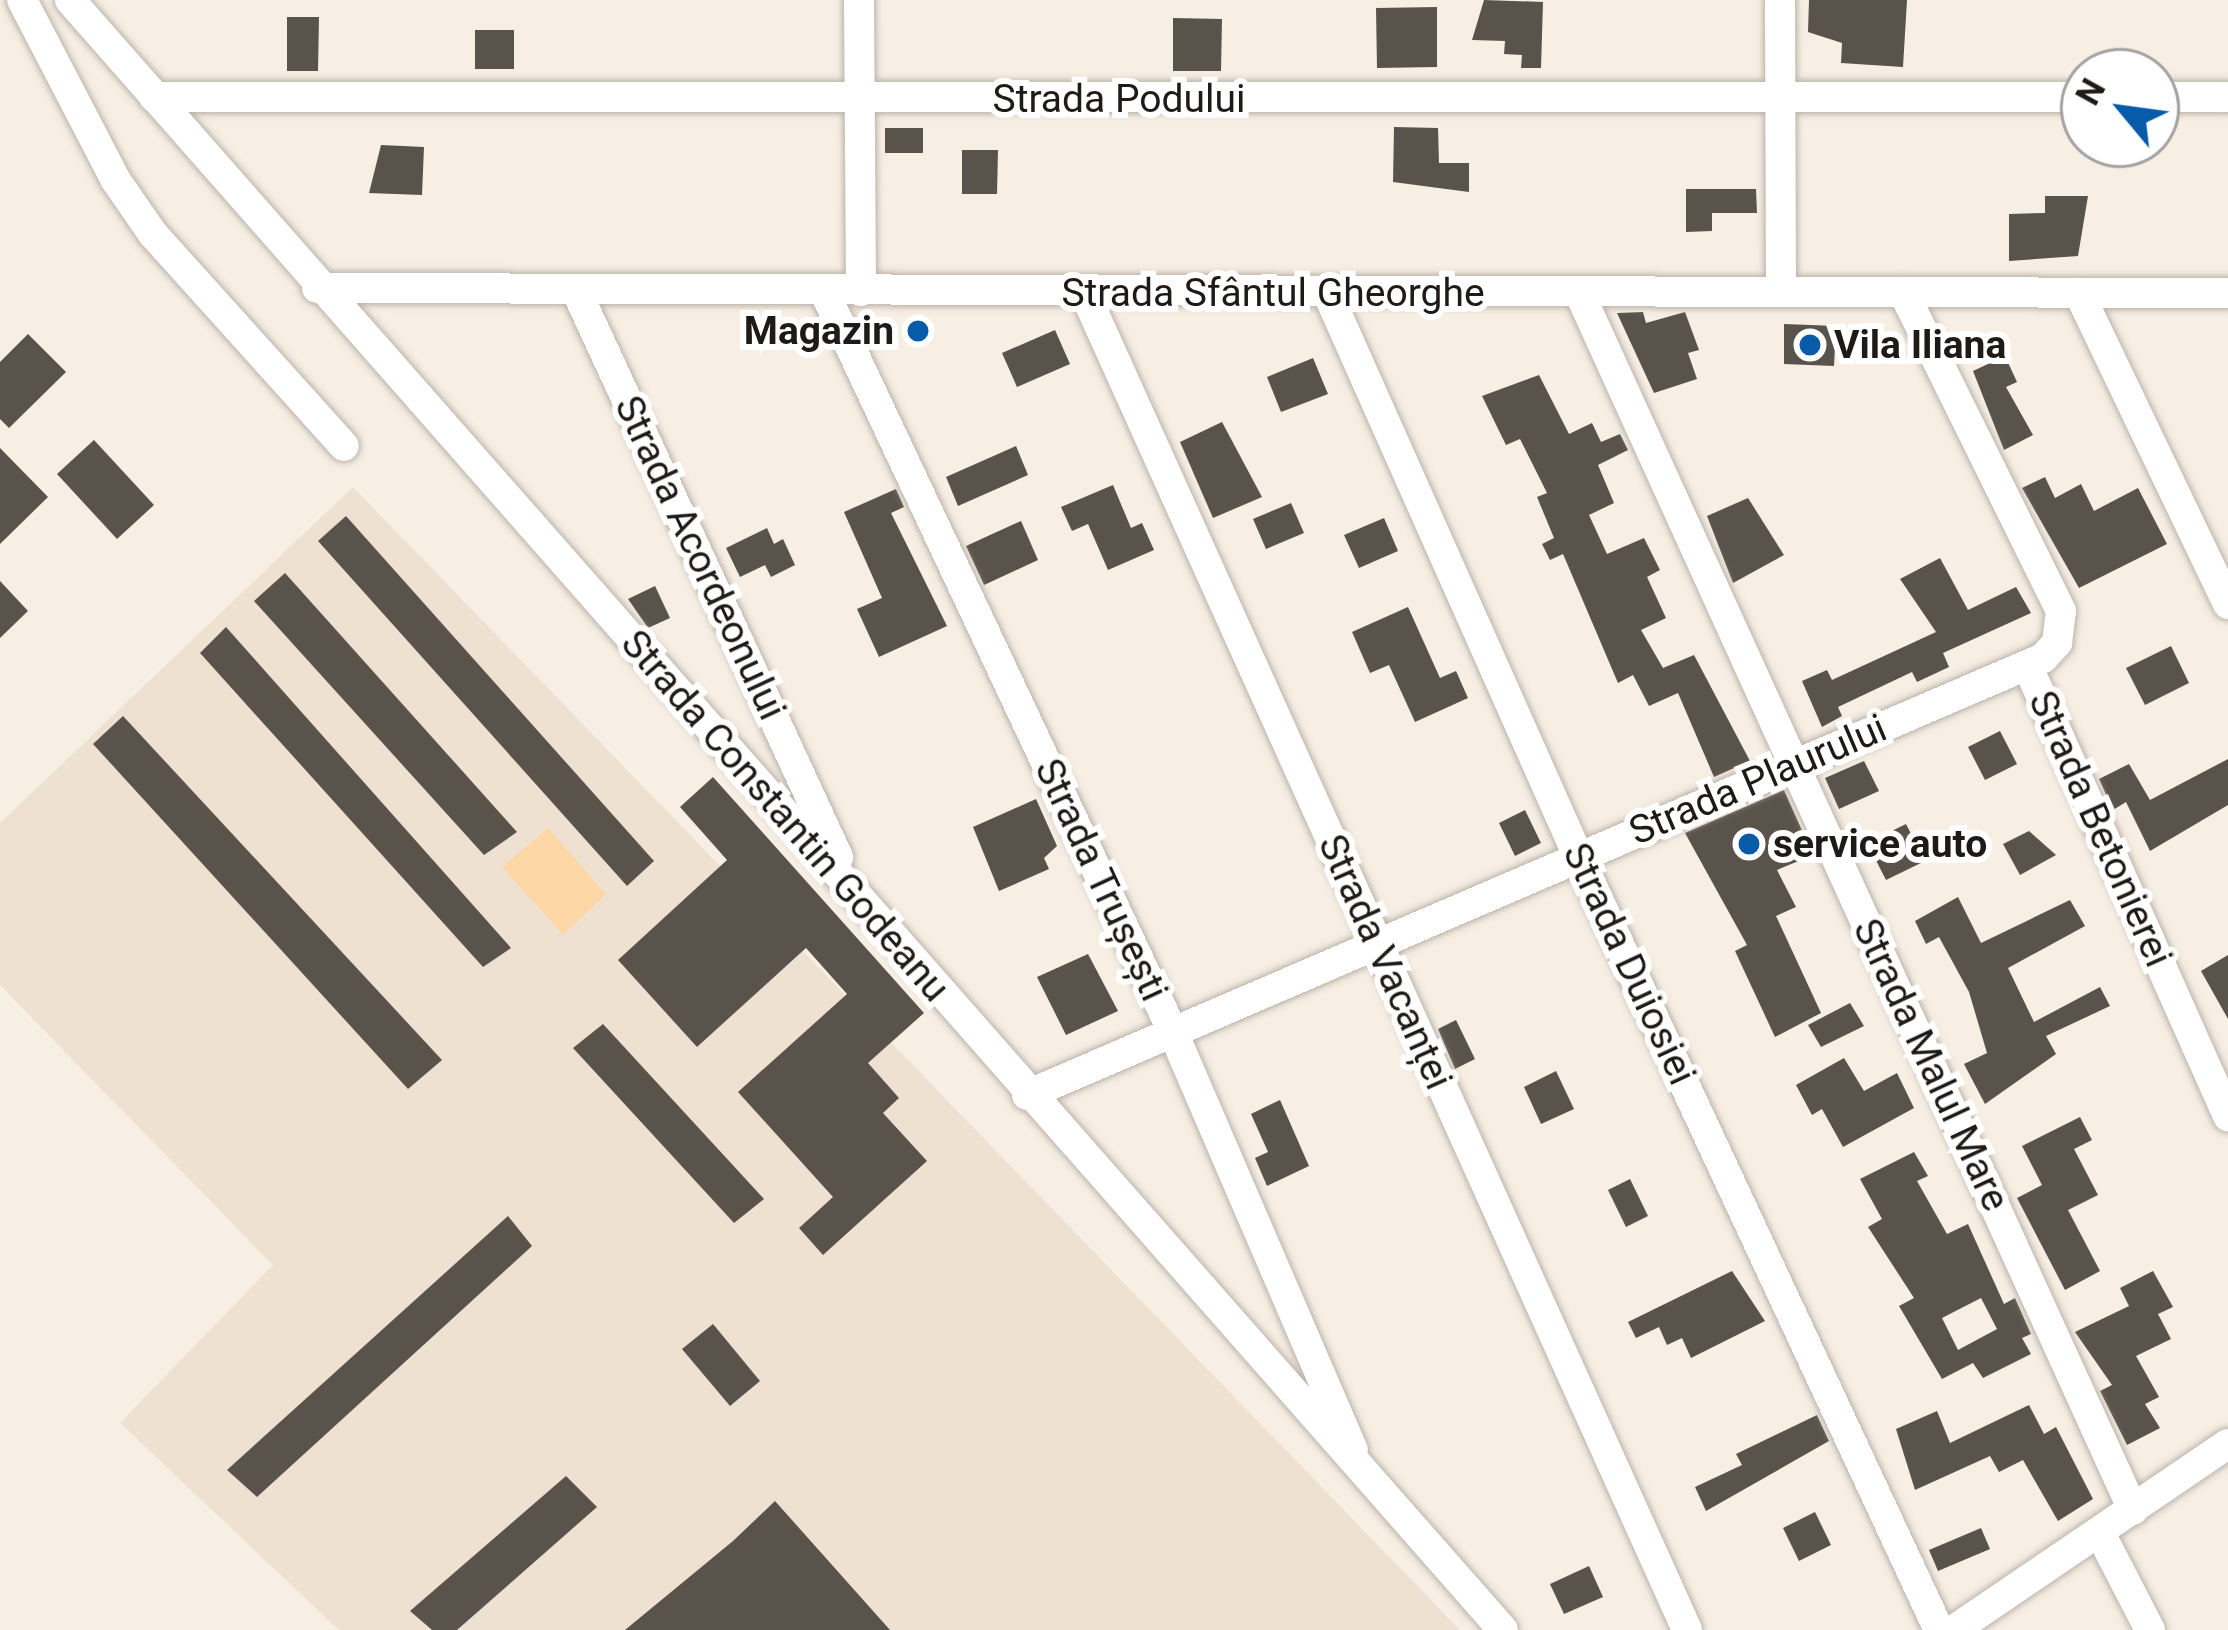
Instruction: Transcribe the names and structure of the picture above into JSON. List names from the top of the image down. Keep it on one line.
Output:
{"streets":{"street":["Strada Podului","Strada Sfântul Gheorghe","Strada Acordeonului","Strada Plaurului","Strada Constantin Godeanu","Strada Betonierei","Strada Trușești","Strada Vacanței","Strada Duiosiei","Strada Malul Mare"]},"crossings":[["Strada Podului","Strada Constantin Godeanu"],["Strada Sfântul Gheorghe","Strada Acordeonului"],["Strada Sfântul Gheorghe","Strada Constantin Godeanu"],["Strada Sfântul Gheorghe","Strada Betonierei"],["Strada Sfântul Gheorghe","Strada Trușești"],["Strada Sfântul Gheorghe","Strada Vacanței"],["Strada Sfântul Gheorghe","Strada Duiosiei"],["Strada Sfântul Gheorghe","Strada Malul Mare"],["Strada Acordeonului","Strada Constantin Godeanu"],["Strada Plaurului","Strada Constantin Godeanu"],["Strada Plaurului","Strada Betonierei"],["Strada Plaurului","Strada Trușești"],["Strada Plaurului","Strada Vacanței"],["Strada Plaurului","Strada Duiosiei"],["Strada Plaurului","Strada Malul Mare"],["Strada Constantin Godeanu","Strada Trușești"]],"places":["Magazin","Vila Iliana","service auto"],"north":"top left"}
